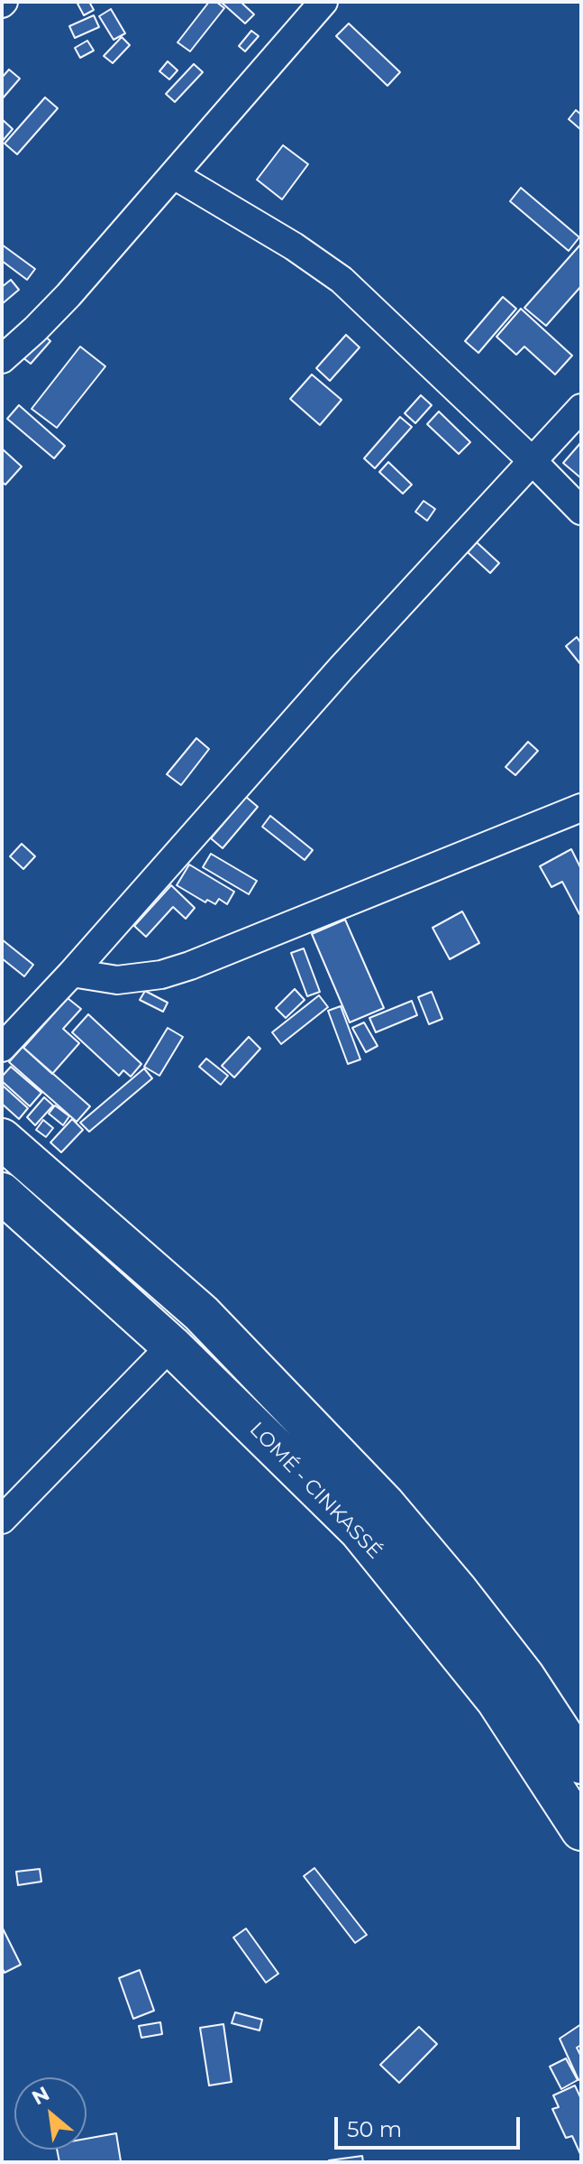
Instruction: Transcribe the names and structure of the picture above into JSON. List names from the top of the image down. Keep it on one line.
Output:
{"streets":{"highway":["LOMÉ - CINKASSÉ"]},"scale_bar":"50 m","north":"top left"}
